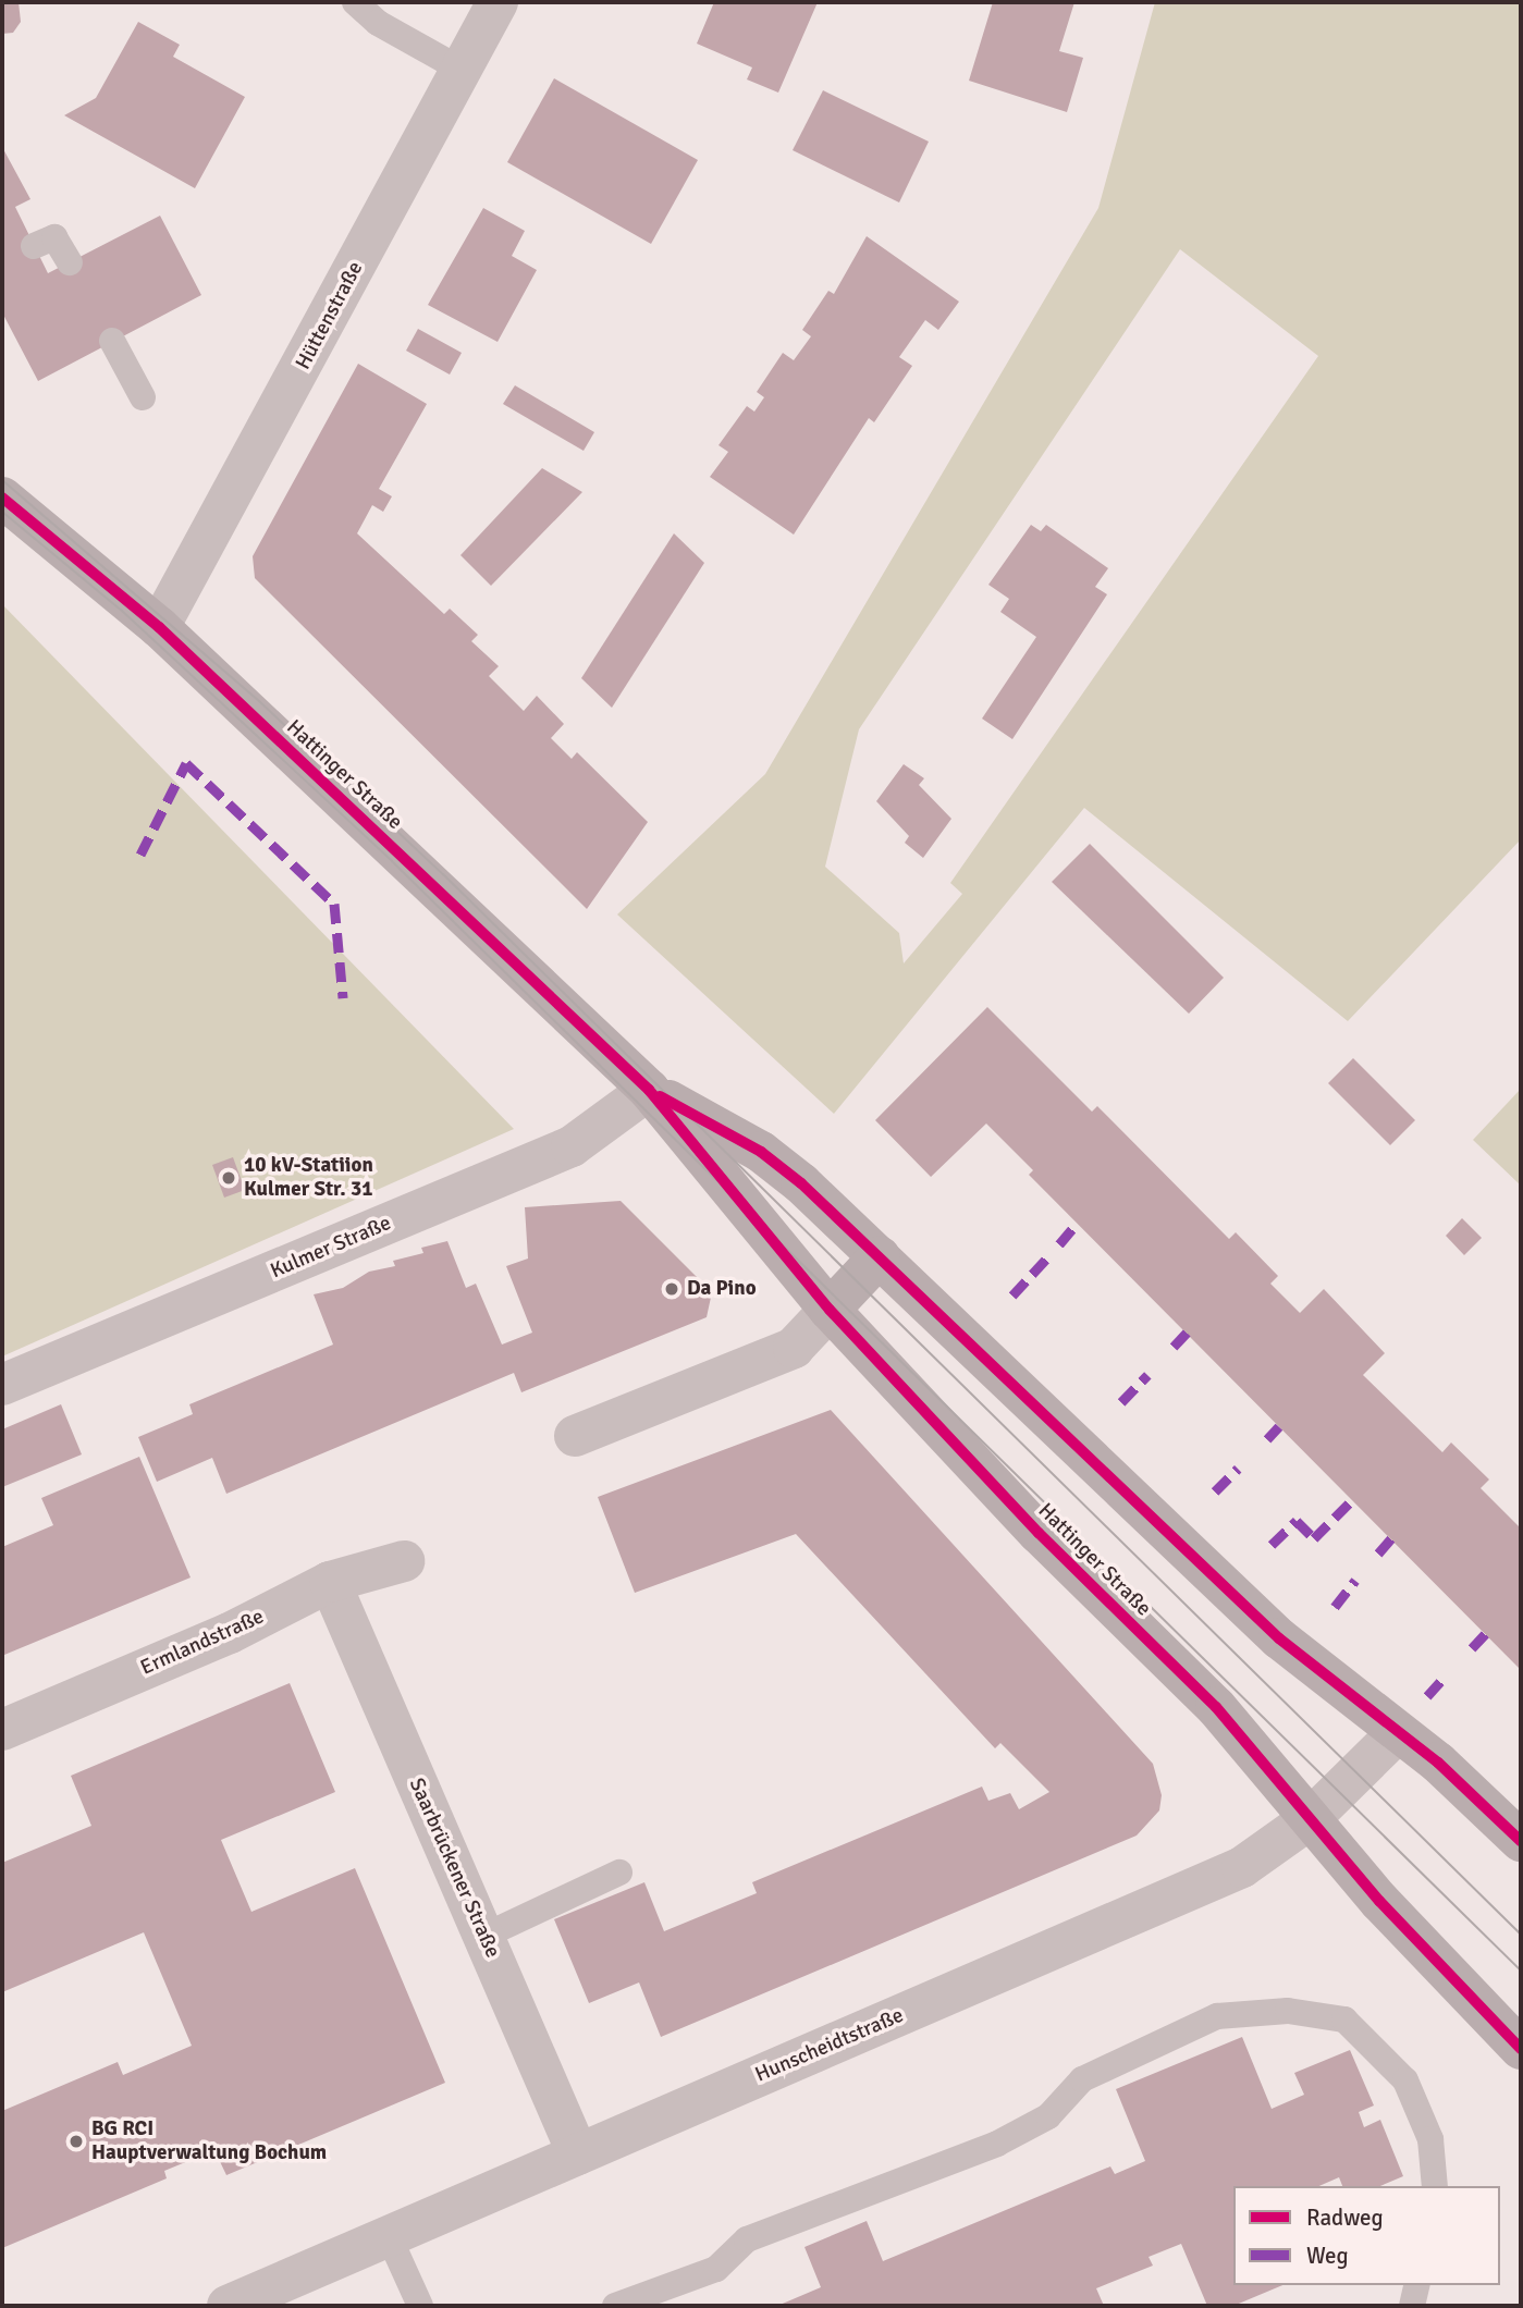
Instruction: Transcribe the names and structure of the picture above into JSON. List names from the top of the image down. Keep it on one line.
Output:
{"streets":{"main road":["Hattinger Straße"],"street":["Hüttenstraße","Kulmer Straße","Ermlandstraße","Saarbrückener Straße","Hunscheidtstraße"]},"crossings":[["Hüttenstraße","Hattinger Straße"],["Hattinger Straße","Kulmer Straße"],["Hattinger Straße","Hunscheidtstraße"],["Ermlandstraße","Saarbrückener Straße"],["Saarbrückener Straße","Hunscheidtstraße"]],"places":["10 kV-Statiion Kulmer Str. 31","Da Pino","BG RCI Hauptverwaltung Bochum"],"legend":["Radweg","Weg"]}
